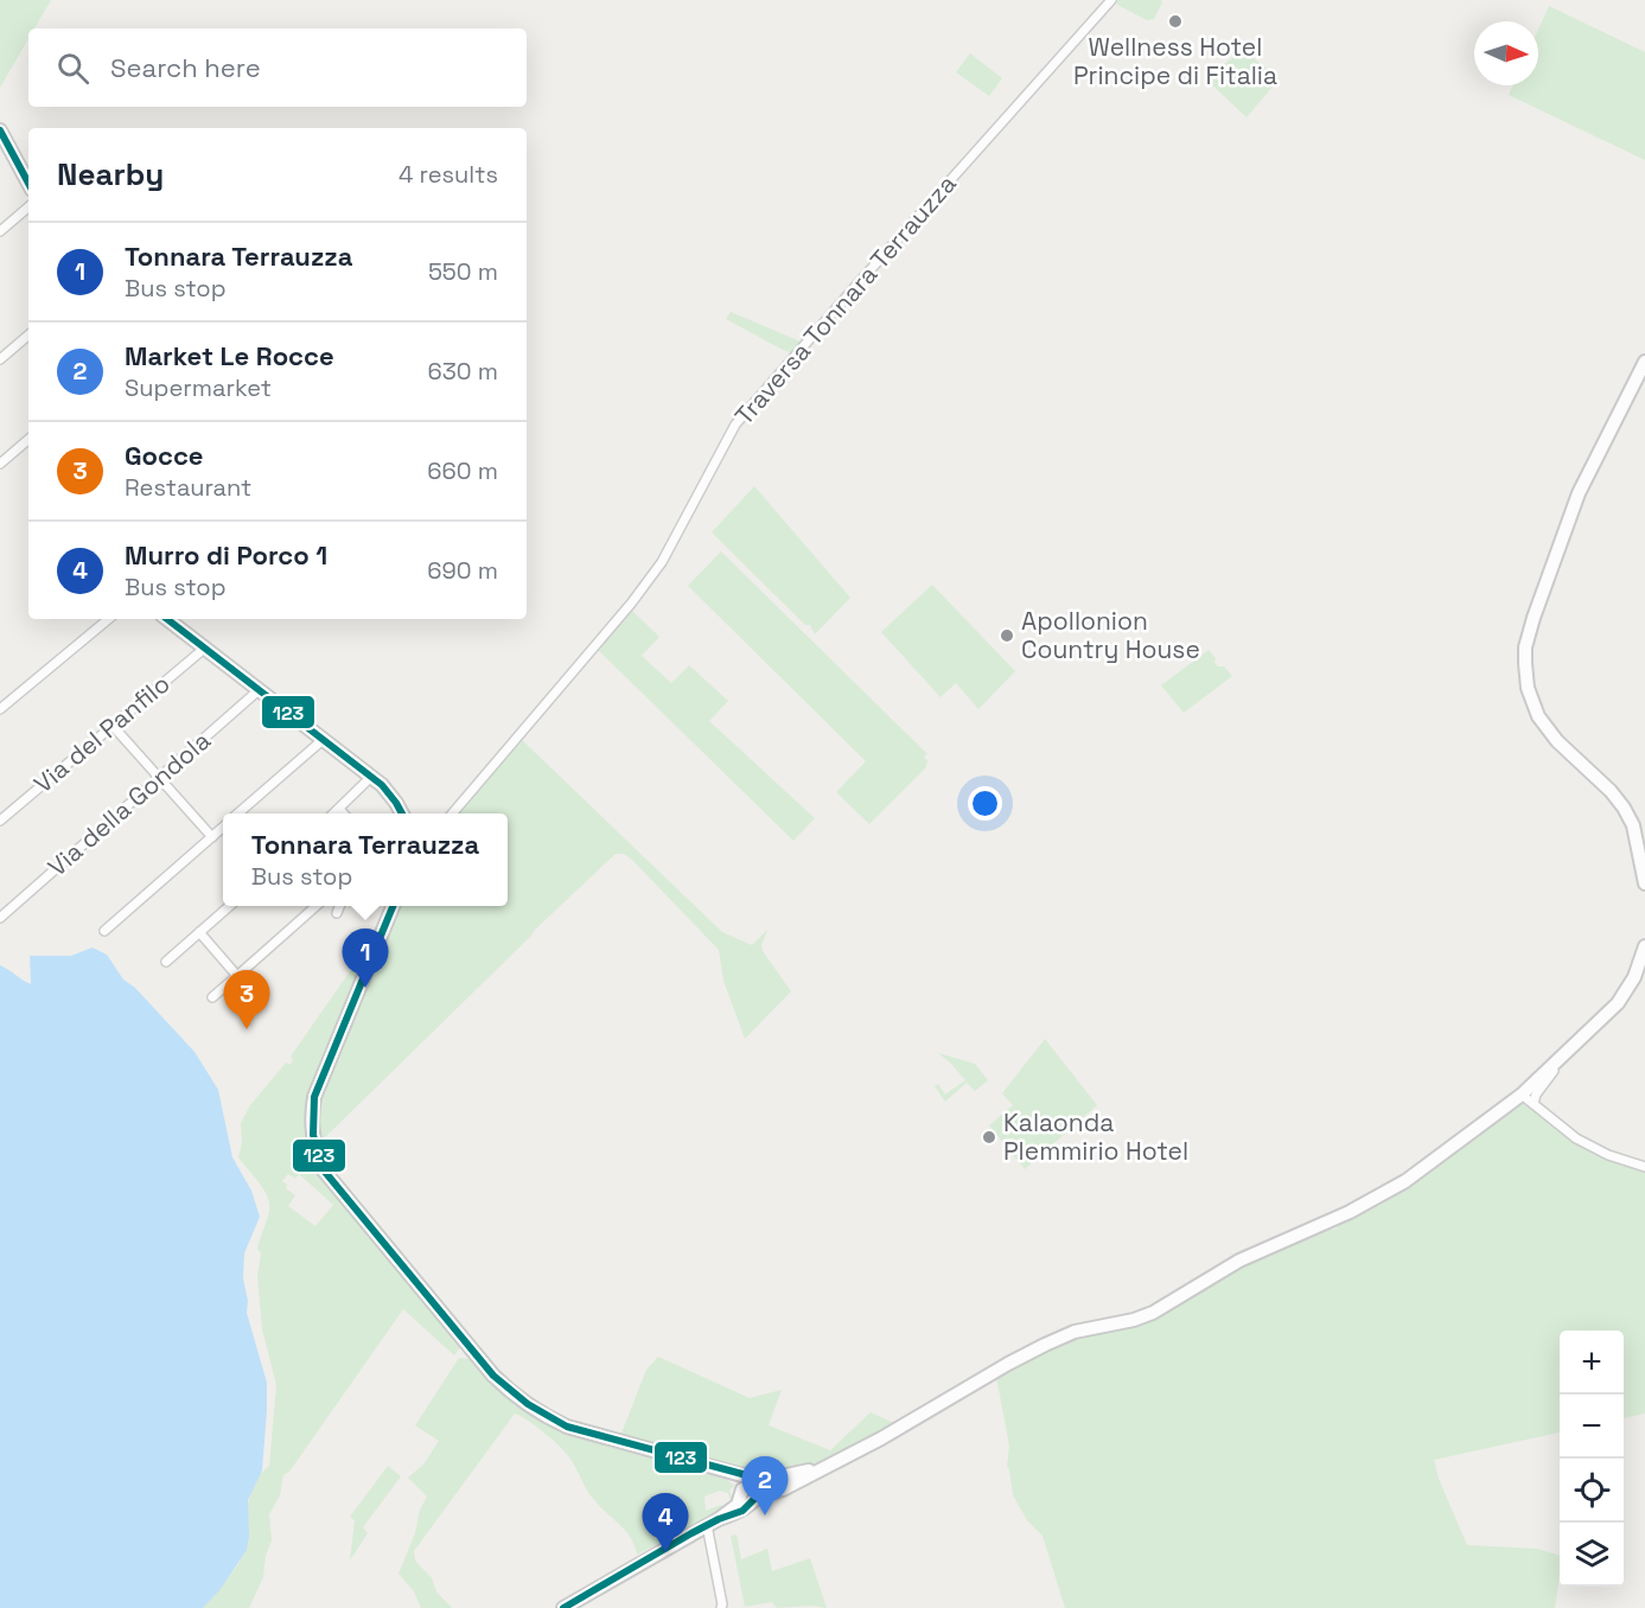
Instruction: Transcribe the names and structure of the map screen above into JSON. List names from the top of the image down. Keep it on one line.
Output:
{"streets":{"street":["Traversa Tonnara Terrauzza","Via del Panfilo","Via della Gondola"]},"places":["Wellness Hotel Principe di Fitalia","Apollonion Country House","Kalaonda Plemmirio Hotel"],"lines":["transit line 123"],"north":"right","page":{"search":"Search here","heading":["Nearby","4 results"],"list":[{"mark":"1","name":"Tonnara Terrauzza","note":"Bus stop","value":"550 m"},{"mark":"2","name":"Market Le Rocce","note":"Supermarket","value":"630 m"},{"mark":"3","name":"Gocce","note":"Restaurant","value":"660 m"},{"mark":"4","name":"Murro di Porco 1","note":"Bus stop","value":"690 m"}],"popup":["Tonnara Terrauzza","Bus stop"],"pins":["1","3","2","4"],"map_buttons":["+","−"]}}
